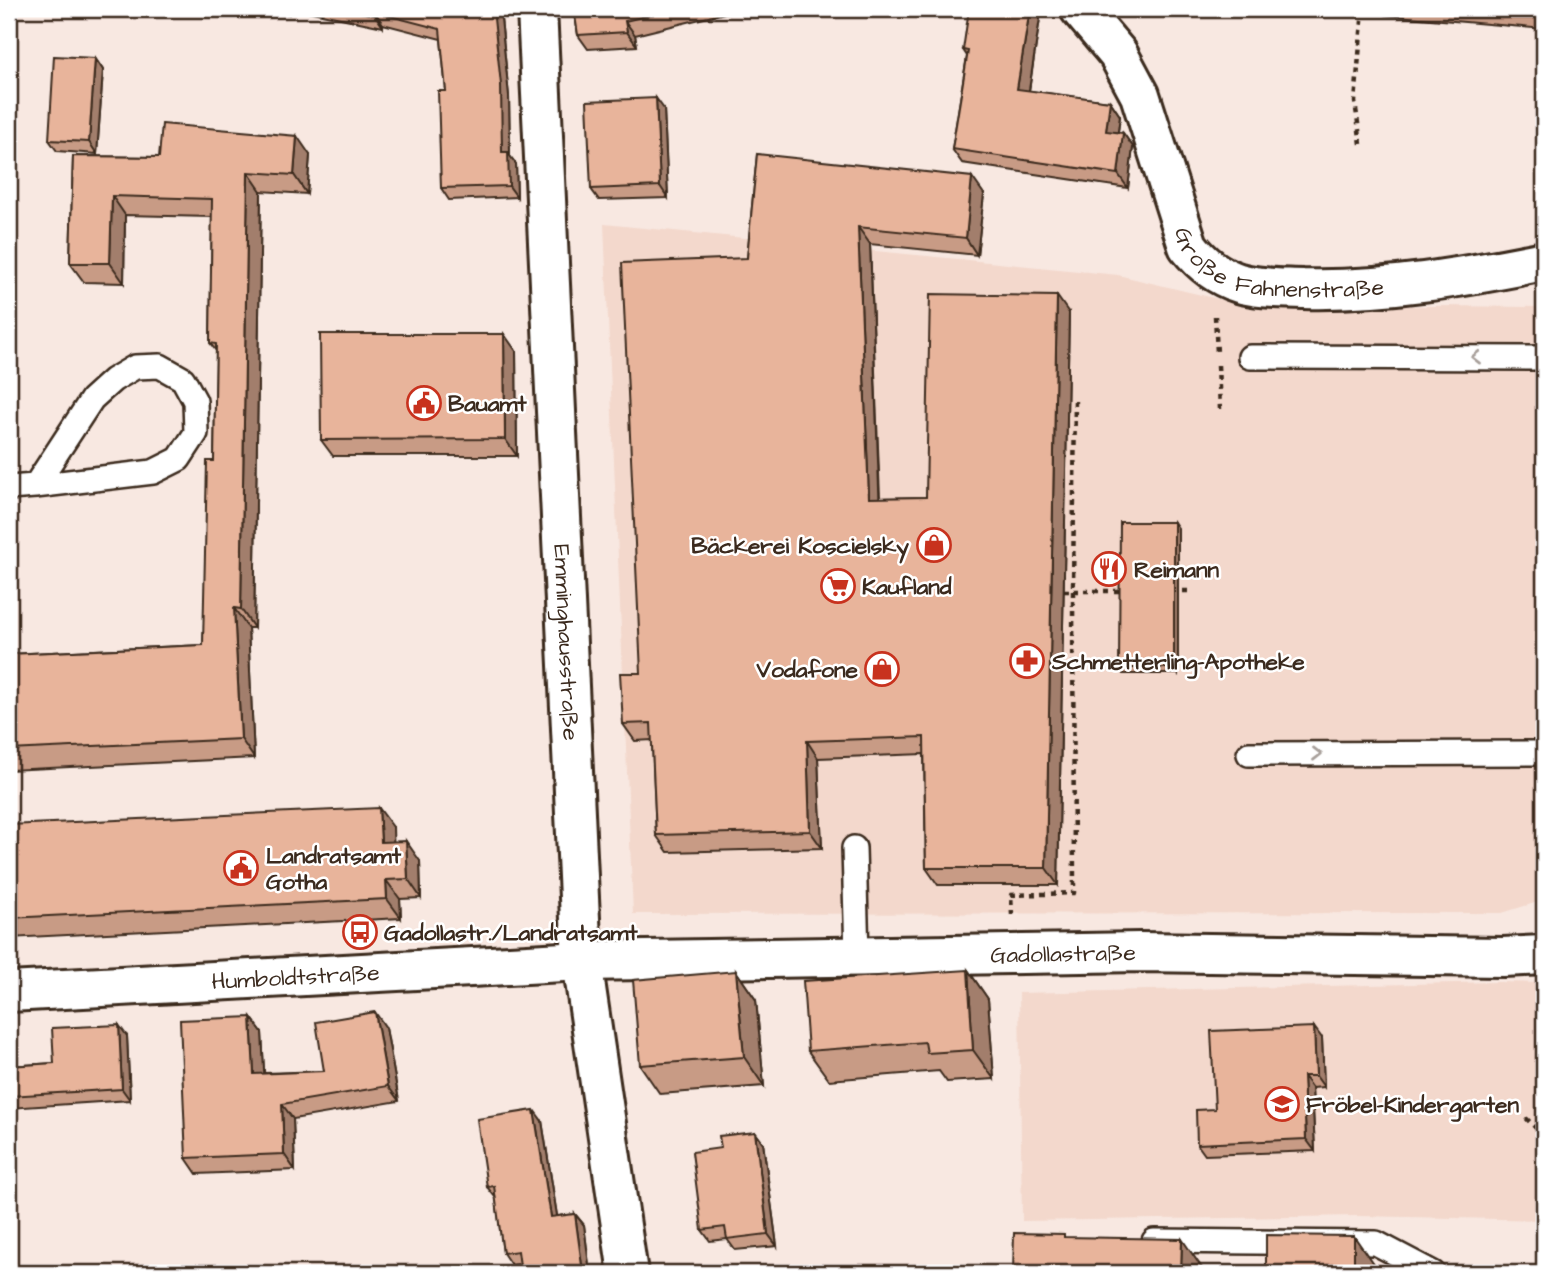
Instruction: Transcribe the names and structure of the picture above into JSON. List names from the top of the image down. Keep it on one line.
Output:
{"streets":{"street":["Große Fahnenstraße","Emminghausstraße","Gadollastraße","Humboldtstraße"]},"crossings":[["Emminghausstraße","Gadollastraße"],["Emminghausstraße","Humboldtstraße"],["Gadollastraße","Humboldtstraße"]],"places":{"public building":["Bauamt","Landratsamt Gotha"],"shop":["Bäckerei Koscielsky","Vodafone"],"restaurant":["Reimann"],"supermarket":["Kaufland"],"pharmacy":["Schmetterling-Apotheke"],"bus stop":["Gadollastr./Landratsamt"],"school or university":["Fröbel-Kindergarten"]}}
